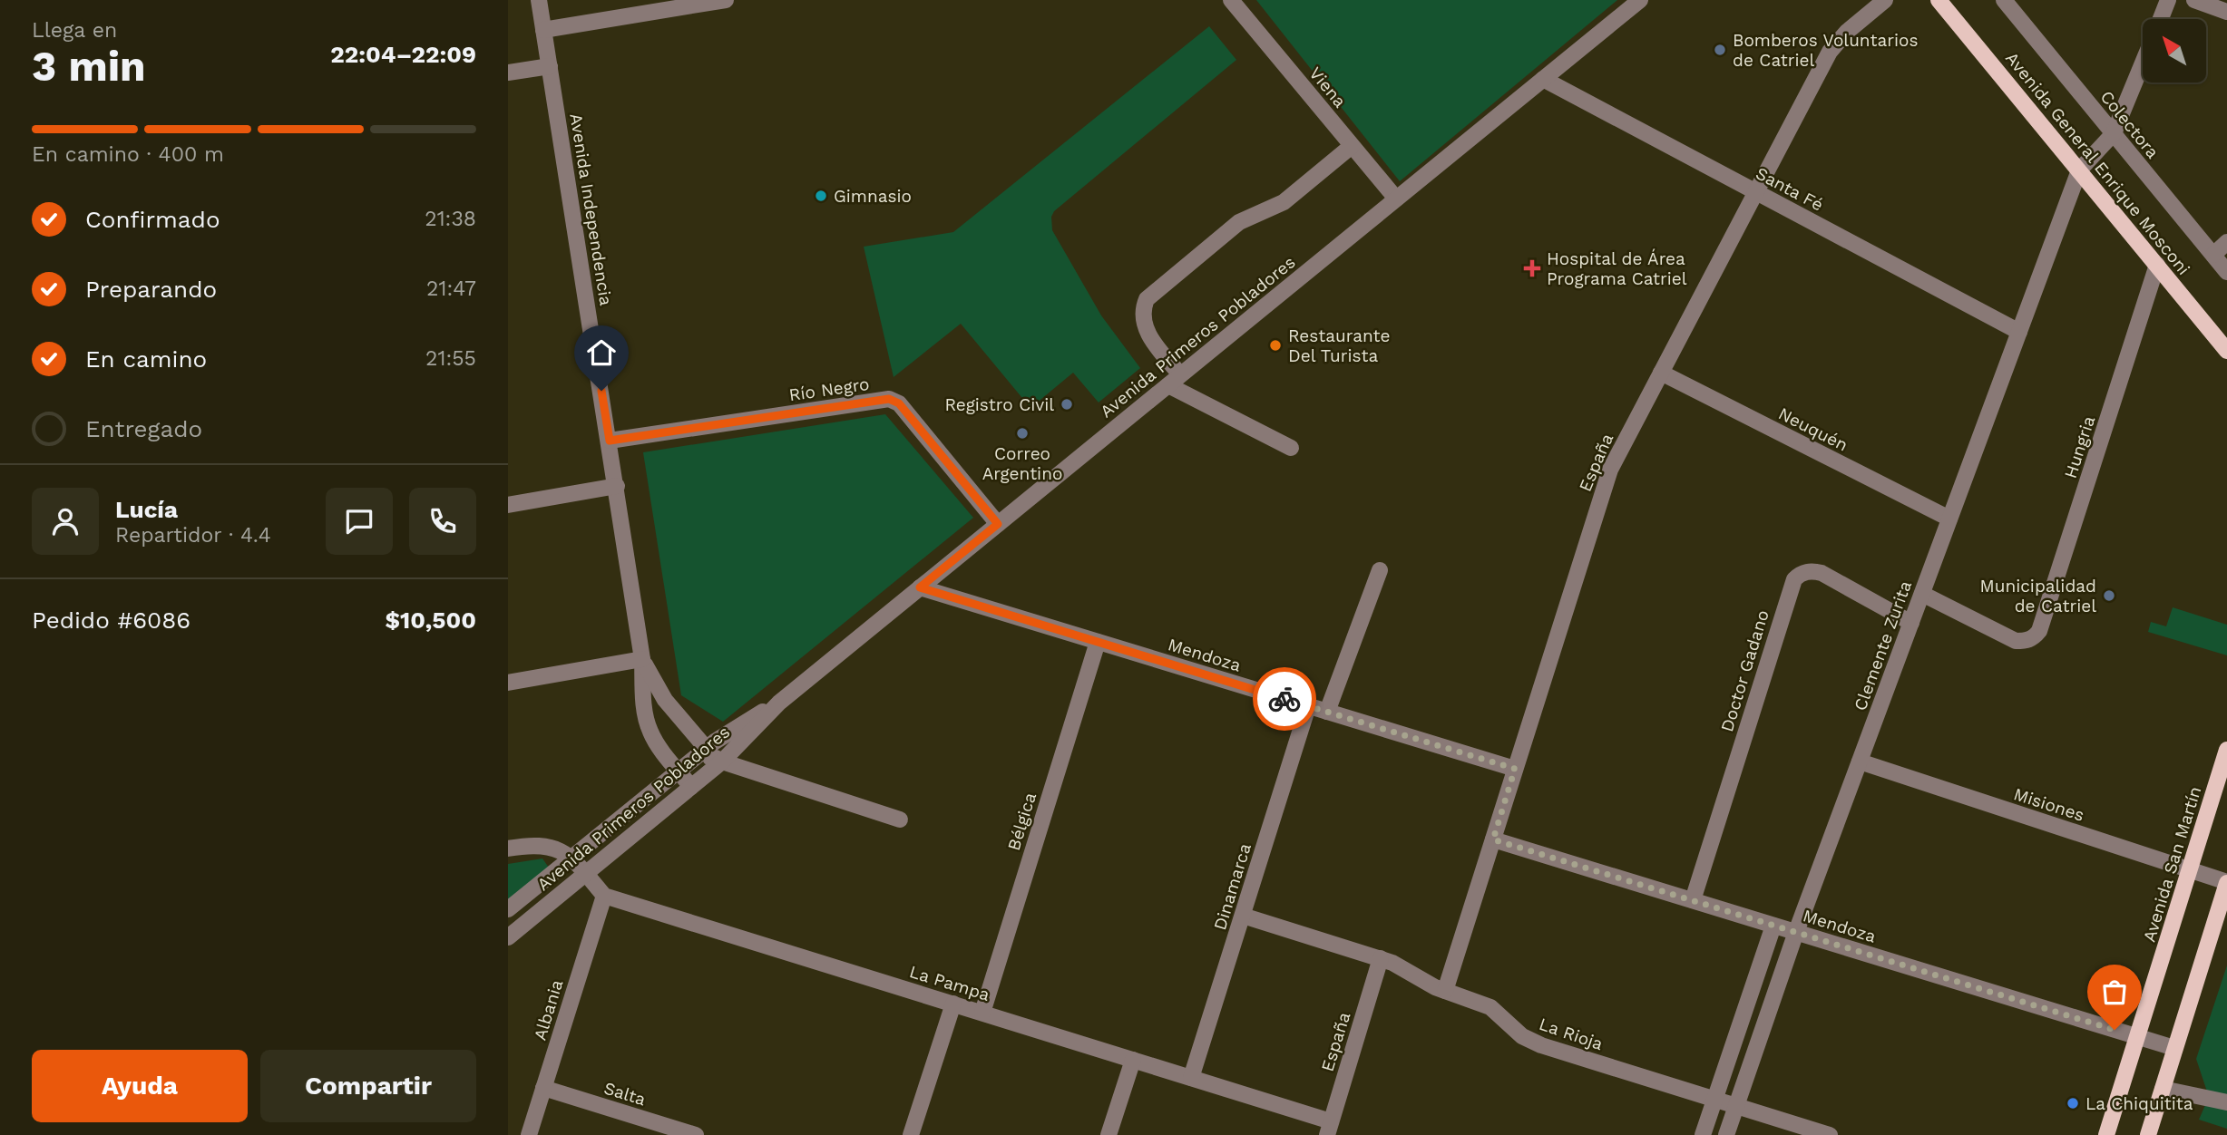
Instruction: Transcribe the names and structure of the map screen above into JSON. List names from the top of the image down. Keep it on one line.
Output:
{"streets":{"main road":["Avenida General Enrique Mosconi","Avenida San Martín"],"street":["Viena","Colectora","Santa Fé","Avenida Independencia","Avenida Primeros Pobladores","Río Negro","Neuquén","Hungria","España","Clemente Zurita","Mendoza","Doctor Gadano","Misiones","Bélgica","Dinamarca","La Pampa","Albania","La Rioja","Salta"]},"crossings":[["Viena","Avenida Primeros Pobladores"],["Avenida General Enrique Mosconi","Hungria"],["Avenida General Enrique Mosconi","Clemente Zurita"],["Santa Fé","Avenida Primeros Pobladores"],["Santa Fé","España"],["Santa Fé","Clemente Zurita"],["Avenida Independencia","Avenida Primeros Pobladores"],["Avenida Independencia","Río Negro"],["Avenida Primeros Pobladores","Río Negro"],["Avenida Primeros Pobladores","Mendoza"],["Neuquén","España"],["Neuquén","Clemente Zurita"],["Hungria","Clemente Zurita"],["España","Mendoza"],["España","La Pampa"],["España","La Rioja"],["Clemente Zurita","Mendoza"],["Clemente Zurita","Doctor Gadano"],["Clemente Zurita","Misiones"],["Clemente Zurita","La Rioja"],["Mendoza","Doctor Gadano"],["Mendoza","Bélgica"],["Mendoza","Avenida San Martín"],["Mendoza","Dinamarca"],["Misiones","Avenida San Martín"],["Bélgica","La Pampa"],["Dinamarca","La Pampa"],["Dinamarca","La Rioja"],["La Pampa","Albania"],["Albania","Salta"]],"places":{"other":["Bomberos Voluntarios de Catriel","Gimnasio","Restaurante Del Turista","Registro Civil","Correo Argentino","Municipalidad de Catriel","La Chiquitita"],"health":["Hospital de Área Programa Catriel"]},"north":"top left","page":{"heading":["3 min","Llega en","22:04–22:09"],"panel":["Lucía","Repartidor · 4.4","Pedido #6086","$10,500"],"bar":"En camino · 400 m","list":[["Confirmado","21:38"],["Preparando","21:47"],["En camino","21:55"],"Entregado"],"buttons":["Ayuda","Compartir"]}}
